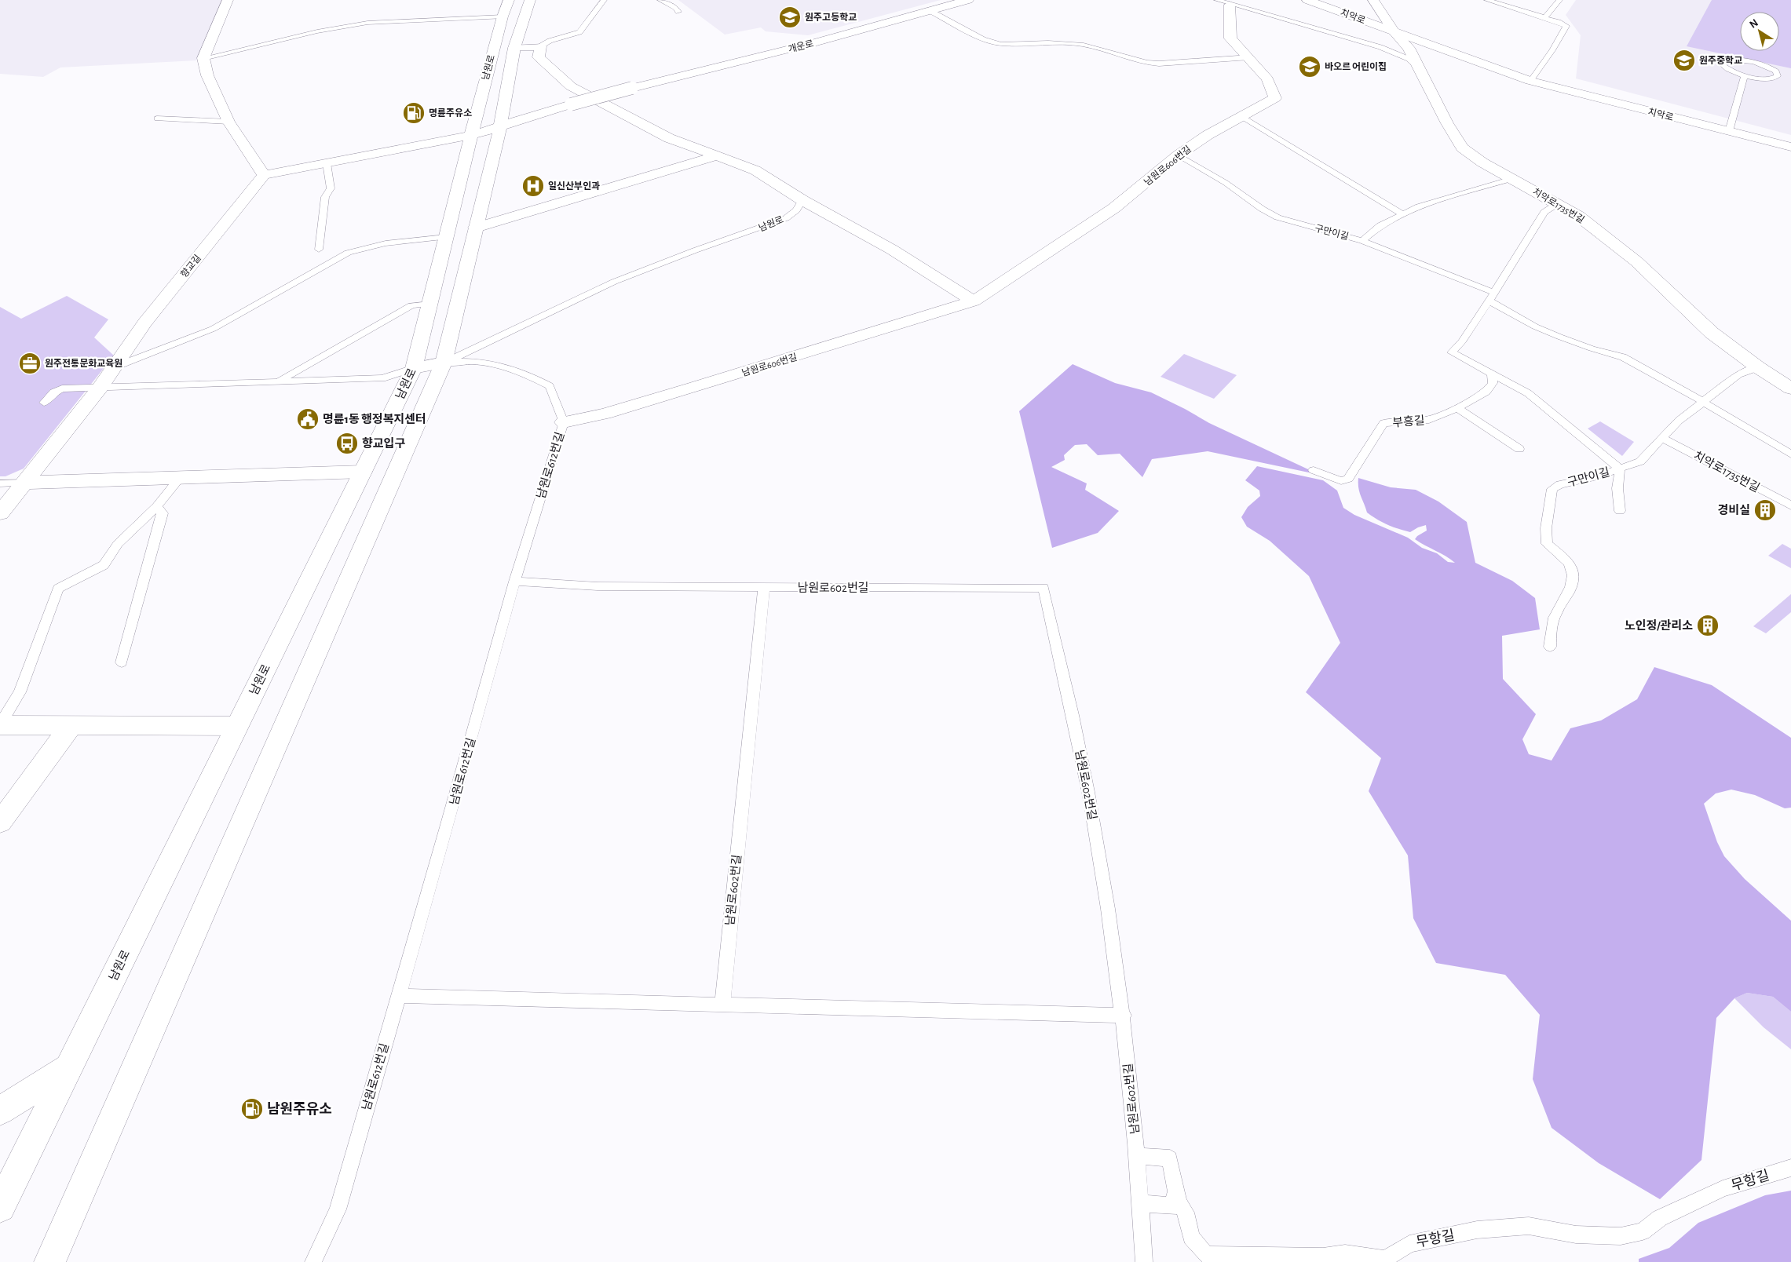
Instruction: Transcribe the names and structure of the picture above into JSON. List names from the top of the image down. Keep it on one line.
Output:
{"streets":{"street":["치악로","개운로","남원로","남원로606번길","치악로1735번길","향교길"],"lane":["구만이길","부흥길","남원로612번길","남원로602번길","무항길"]},"crossings":[["치악로","남원로606번길"],["치악로","치악로1735번길"],["개운로","남원로"],["남원로","남원로612번길"],["남원로606번길","구만이길"],["남원로606번길","남원로612번길"],["치악로1735번길","구만이길"],["남원로612번길","남원로602번길"]],"places":{"school or university":["원주고등학교","원주중학교","바오르 어린이집"],"fuel station":["명륜주유소","남원주유소"],"hospital":["일신산부인과"],"office":["원주전통문화교육원"],"public building":["명륜1동 행정복지센터"],"bus stop":["향교입구"],"building":["경비실","노인정/관리소"]},"north":"top left"}
